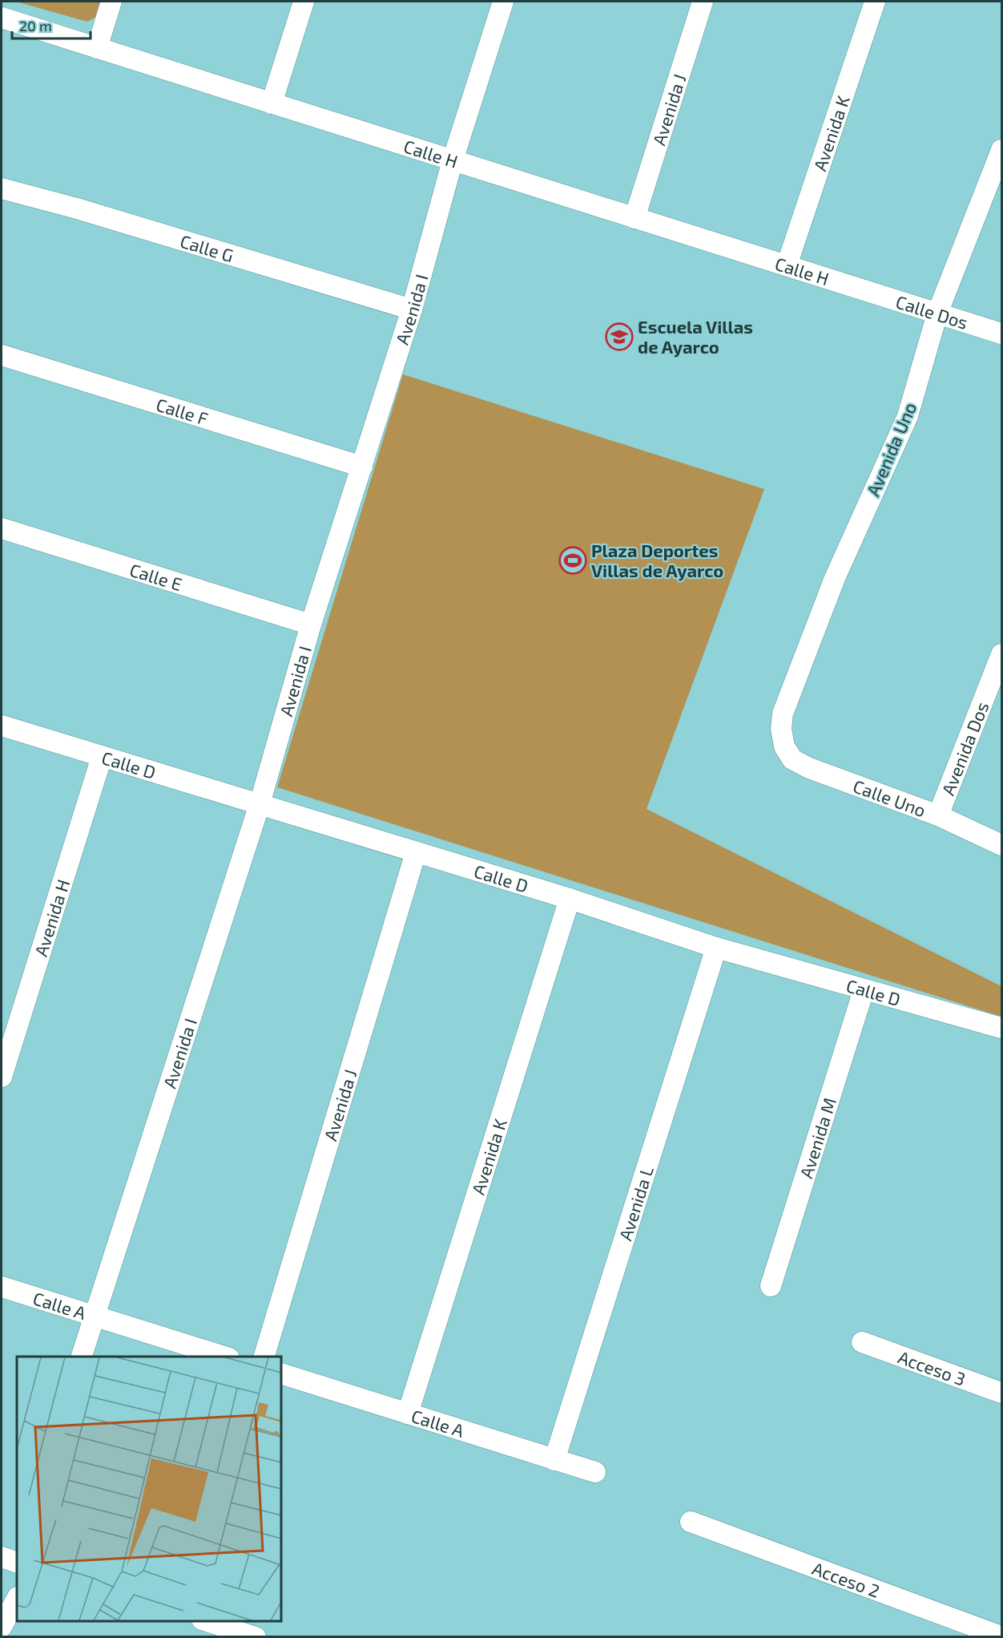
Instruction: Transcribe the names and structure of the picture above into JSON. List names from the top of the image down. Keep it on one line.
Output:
{"streets":{"street":["Avenida J","Avenida K","Calle H","Calle G","Avenida I","Calle Dos","Calle F","Avenida Uno","Calle E","Avenida Dos","Calle D","Calle Uno","Avenida H","Avenida M","Avenida L","Calle A","Acceso 3","Acceso 2"]},"crossings":[["Avenida J","Calle H"],["Avenida J","Calle D"],["Avenida K","Calle H"],["Avenida K","Calle D"],["Avenida K","Calle A"],["Calle H","Avenida I"],["Calle H","Calle Dos"],["Calle G","Avenida I"],["Avenida I","Calle F"],["Avenida I","Calle E"],["Avenida I","Calle D"],["Avenida I","Calle A"],["Calle Dos","Avenida Uno"],["Avenida Uno","Calle Uno"],["Avenida Dos","Calle Uno"],["Calle D","Avenida H"],["Calle D","Avenida M"],["Calle D","Avenida L"],["Avenida L","Calle A"]],"places":{"school or university":["Escuela Villas de Ayarco"],"sports":["Plaza Deportes Villas de Ayarco"]},"scale_bar":"20 m"}
